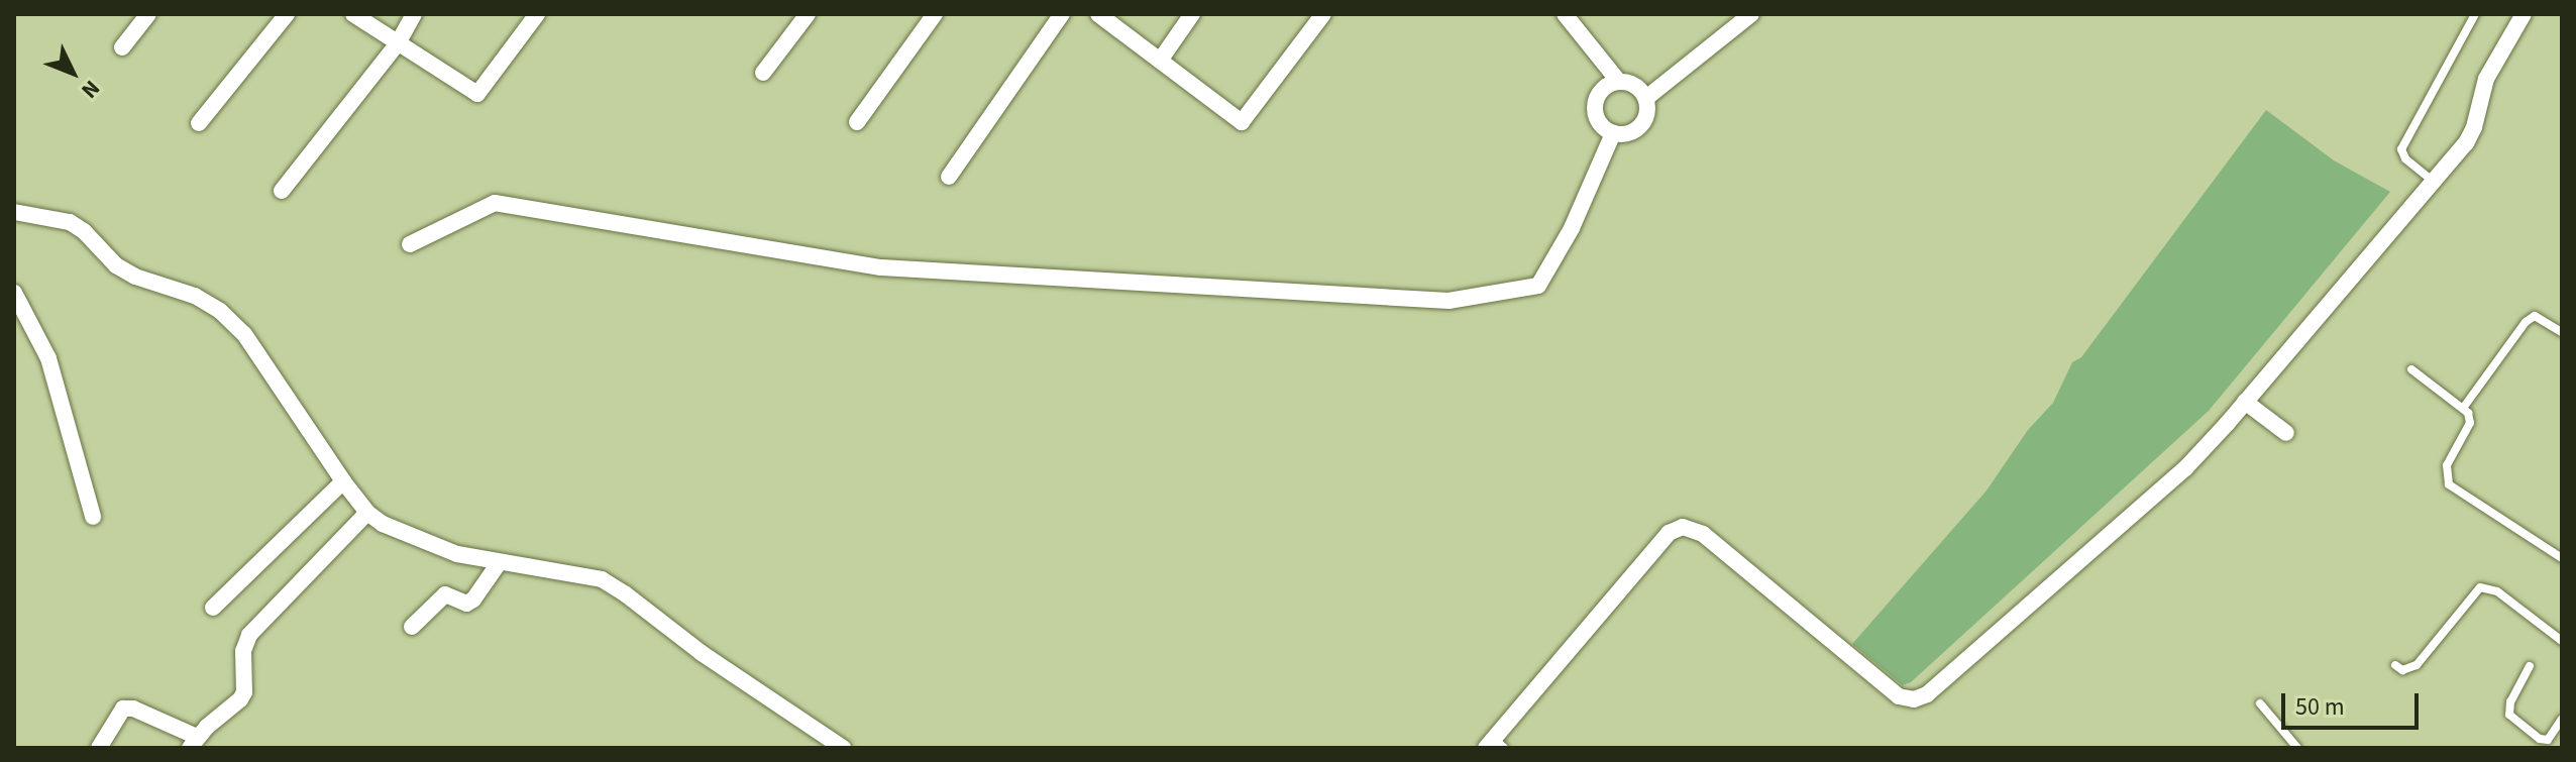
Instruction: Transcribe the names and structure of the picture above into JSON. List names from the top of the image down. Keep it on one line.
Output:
{"scale_bar":"50 m","north":"bottom right"}
